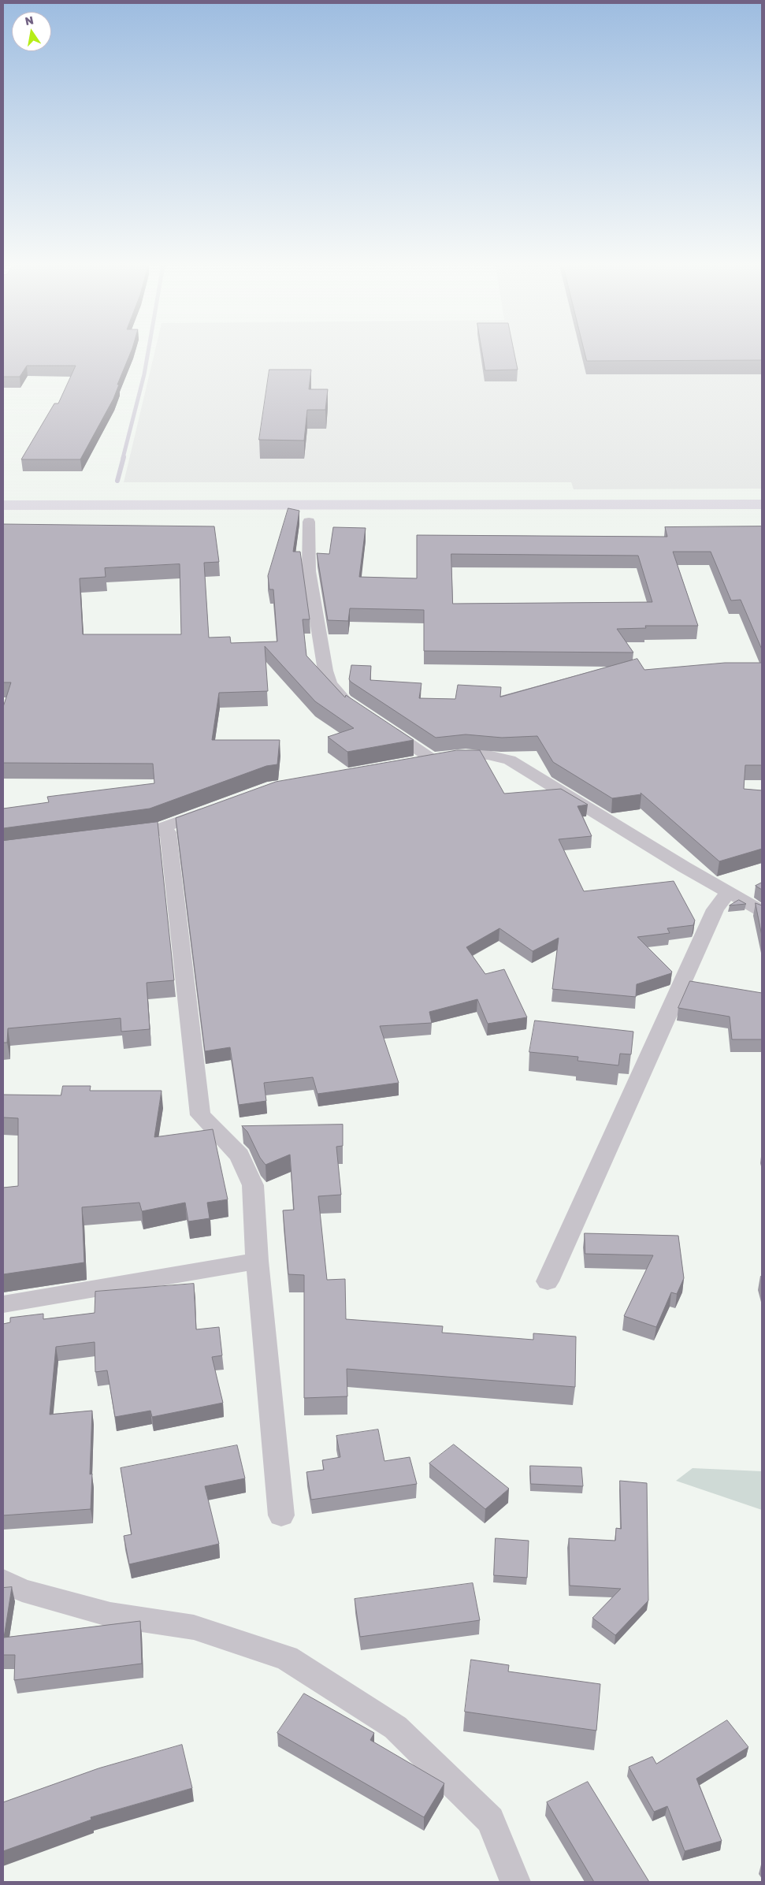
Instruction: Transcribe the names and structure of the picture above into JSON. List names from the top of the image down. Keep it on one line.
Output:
{"north":"top"}
